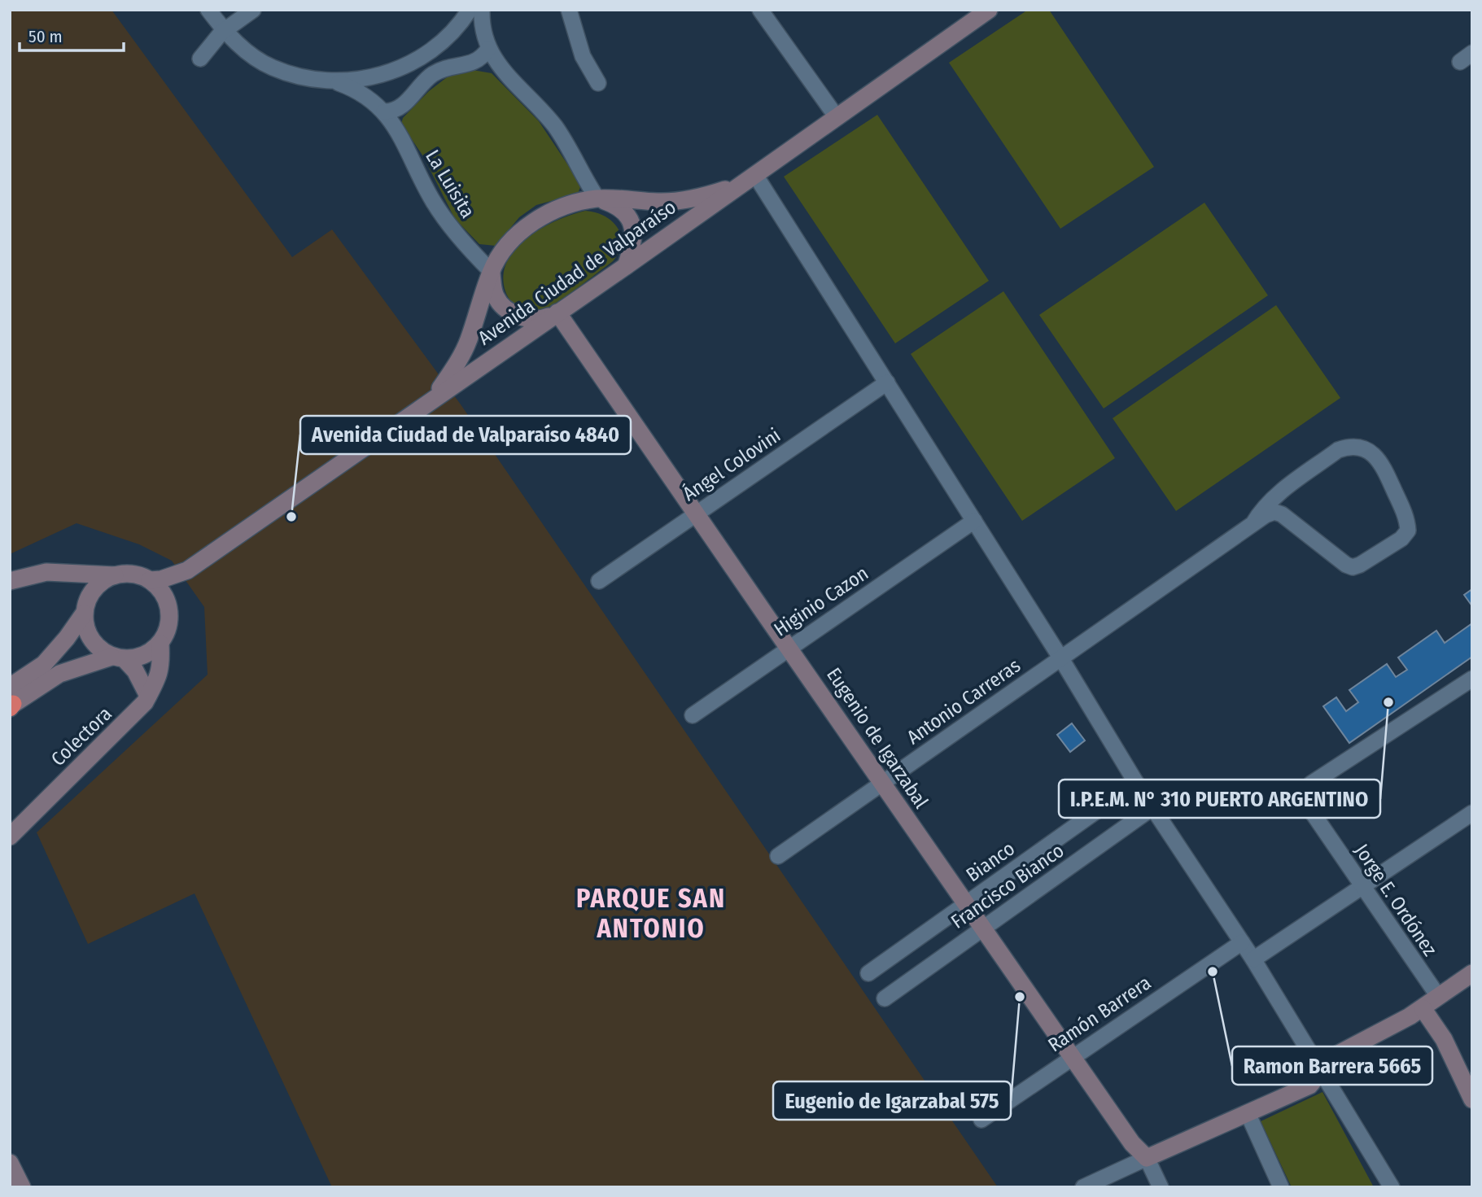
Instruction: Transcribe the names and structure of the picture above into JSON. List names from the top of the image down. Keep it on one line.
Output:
{"streets":{"main road":["Avenida Ciudad de Valparaíso","Colectora","Eugenio de Igarzabal"],"street":["La Luisita","Ángel Colovini","Higinio Cazon","Antonio Carreras","Bianco","Francisco Bianco","Jorge E. Ordónez","Ramón Barrera"]},"crossings":[["La Luisita","Avenida Ciudad de Valparaíso"],["La Luisita","Eugenio de Igarzabal"],["Avenida Ciudad de Valparaíso","Colectora"],["Avenida Ciudad de Valparaíso","Eugenio de Igarzabal"],["Ángel Colovini","Eugenio de Igarzabal"],["Higinio Cazon","Eugenio de Igarzabal"],["Antonio Carreras","Eugenio de Igarzabal"],["Eugenio de Igarzabal","Bianco"],["Eugenio de Igarzabal","Francisco Bianco"],["Eugenio de Igarzabal","Ramón Barrera"]],"districts":["PARQUE SAN ANTONIO"],"places":["Avenida Ciudad de Valparaíso 4840","I.P.E.M. N° 310 PUERTO ARGENTINO","Ramon Barrera 5665","Eugenio de Igarzabal 575"],"scale_bar":"50 m"}
